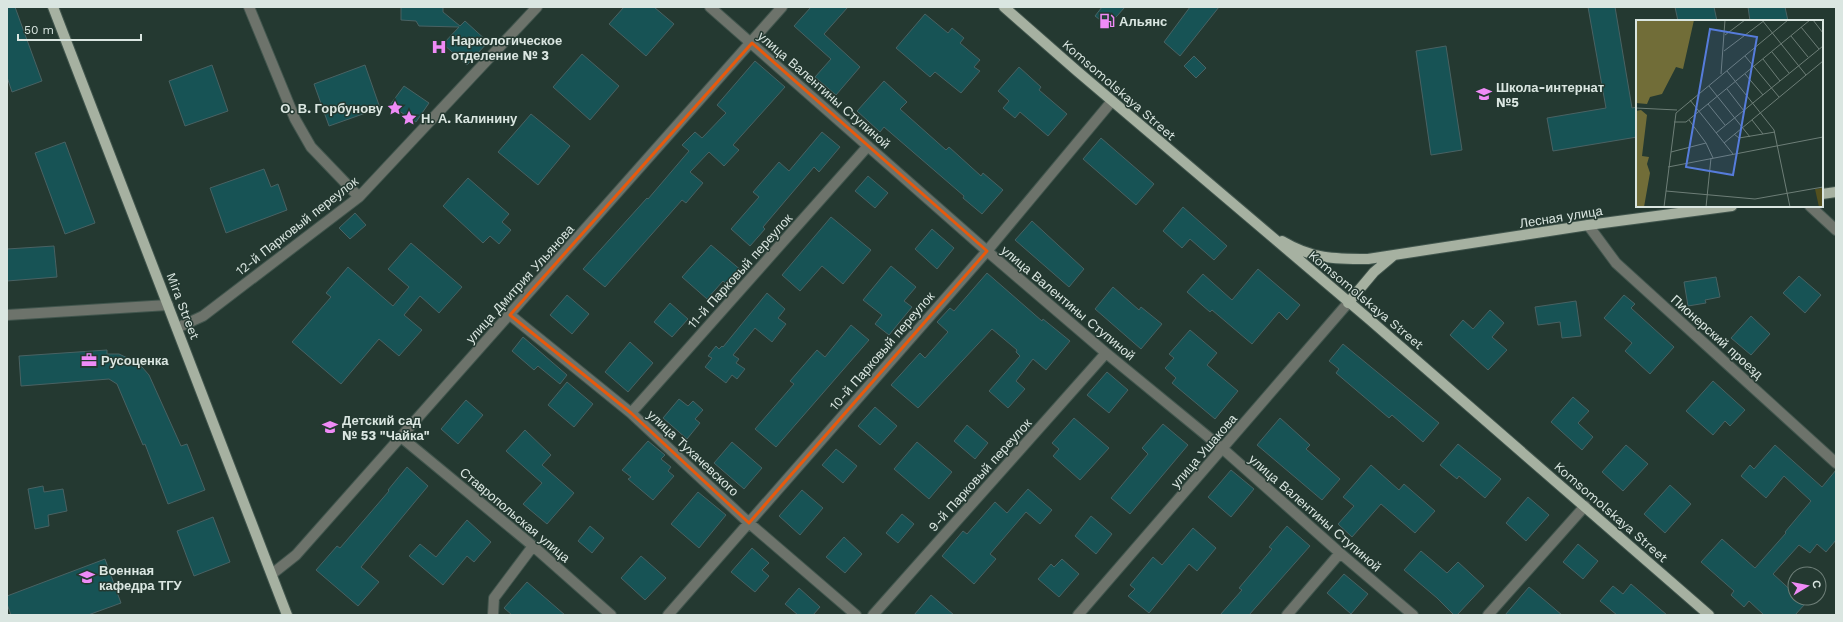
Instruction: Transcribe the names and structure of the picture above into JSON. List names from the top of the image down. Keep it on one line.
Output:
{"streets":{"main road":["Komsomolskaya Street","Лесная улица","Mira Street"],"street":["улица Валентины Ступиной","12-й Парковый переулок","11-й Парковый переулок","улица Дмитрия Ульянова","Пионерский проезд","10-й Парковый переулок","улица Ушакова","улица Тухачевского","9-й Парковый переулок","Ставропольская улица"]},"crossings":[["улица Валентины Ступиной","11-й Парковый переулок"],["улица Валентины Ступиной","улица Дмитрия Ульянова"],["улица Валентины Ступиной","10-й Парковый переулок"],["улица Валентины Ступиной","улица Ушакова"],["улица Валентины Ступиной","9-й Парковый переулок"],["Komsomolskaya Street","Лесная улица"],["Komsomolskaya Street","10-й Парковый переулок"],["Komsomolskaya Street","улица Ушакова"],["Лесная улица","Пионерский проезд"],["12-й Парковый переулок","Mira Street"],["11-й Парковый переулок","улица Тухачевского"],["улица Дмитрия Ульянова","Mira Street"],["улица Дмитрия Ульянова","улица Тухачевского"],["улица Дмитрия Ульянова","Ставропольская улица"],["10-й Парковый переулок","улица Тухачевского"]],"places":{"fuel station":["Альянс"],"hospital":["Наркологическое отделение № 3"],"school or university":["Школа-интернат №5","Детский сад № 53 \"Чайка\"","Военная кафедра ТГУ"],"place":["О. В. Горбунову","Н. А. Калинину"],"office":["Русоценка"]},"scale_bar":"50 m","north":"right"}
